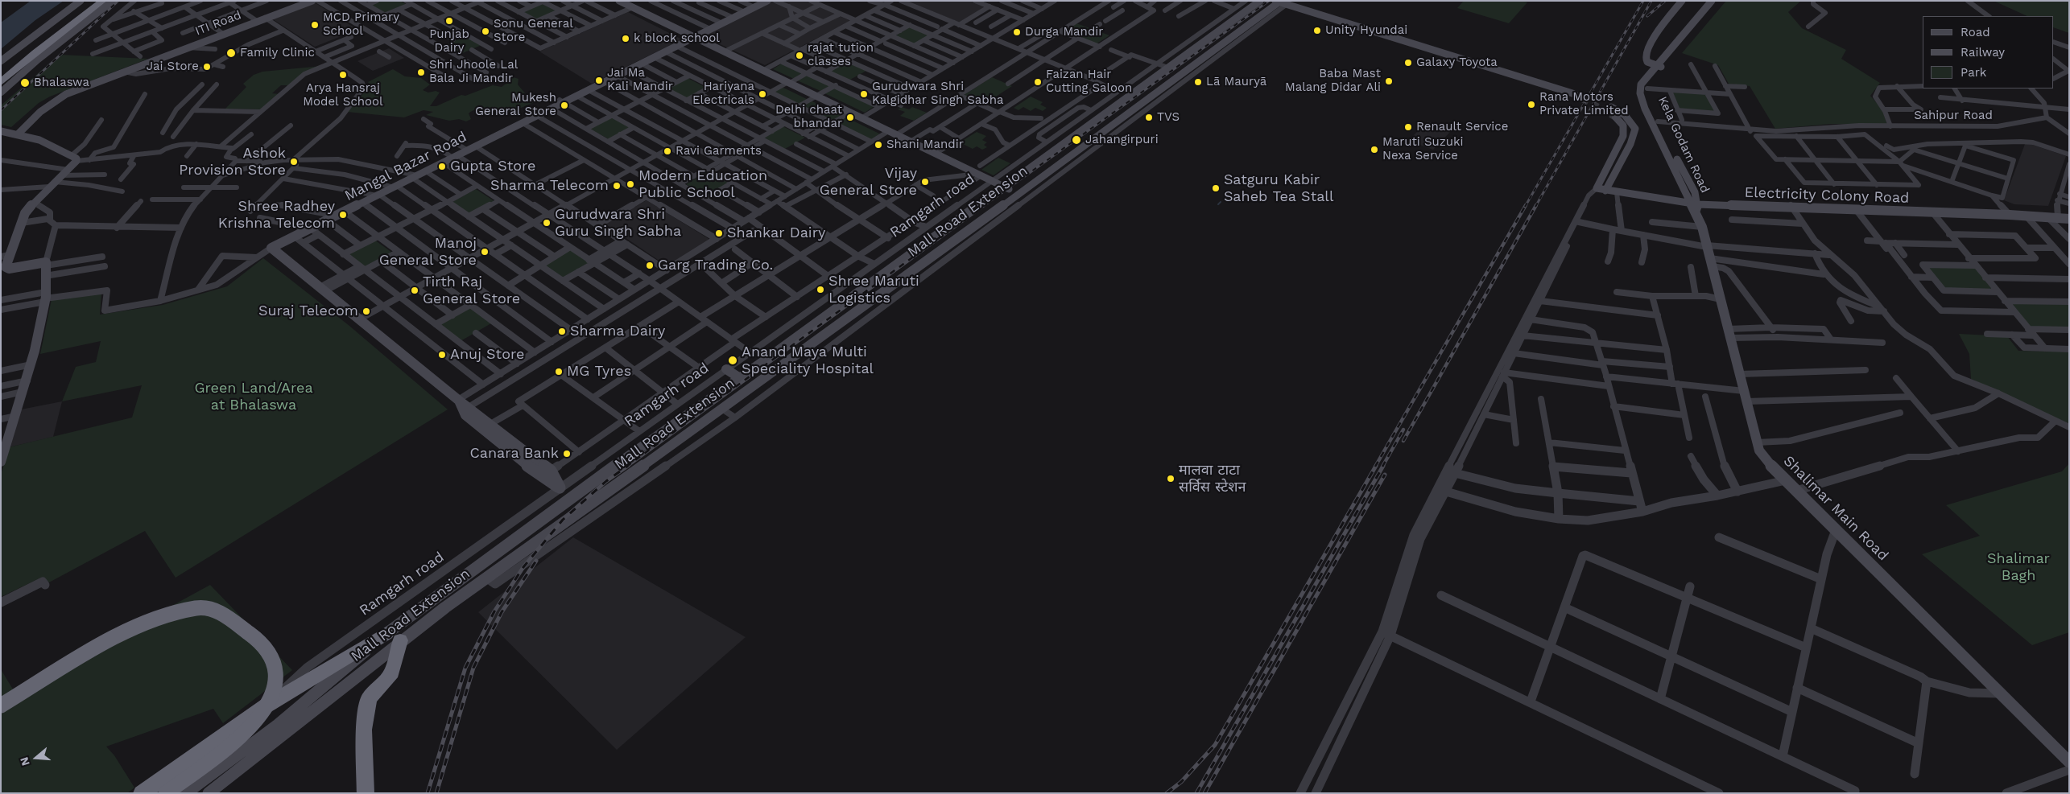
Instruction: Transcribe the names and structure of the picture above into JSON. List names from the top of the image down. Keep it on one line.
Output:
{"streets":{"street":["ITI Road","Sahipur Road","Kela Godam Road","Mangal Bazar Road","Electricity Colony Road","Ramgarh road","Mall Road Extension","Shalimar Main Road"]},"crossings":[["Kela Godam Road","Electricity Colony Road"],["Kela Godam Road","Shalimar Main Road"],["Electricity Colony Road","Shalimar Main Road"]],"parks":["Green Land/Area at Bhalaswa","Shalimar Bagh"],"places":["Punjab Dairy","MCD Primary School","Unity Hyundai","Sonu General Store","Durga Mandir","k block school","Family Clinic","rajat tution classes","Galaxy Toyota","Jai Store","Shri Jhoole Lal Bala Ji Mandir","Arya Hansraj Model School","Jai Ma Kali Mandir","Baba Mast Malang Didar Ali","Faizan Hair Cutting Saloon","Lā Mauryā","Bhalaswa","Hariyana Electricals","Gurudwara Shri Kalgidhar Singh Sabha","Rana Motors Private Limited","Mukesh General Store","Delhi chaat bhandar","TVS","Renault Service","Jahangirpuri","Shani Mandir","Maruti Suzuki Nexa Service","Ravi Garments","Ashok Provision Store","Gupta Store","Vijay General Store","Modern Education Public School","Sharma Telecom","Satguru Kabir Saheb Tea Stall","Shree Radhey Krishna Telecom","Gurudwara Shri Guru Singh Sabha","Shankar Dairy","Manoj General Store","Garg Trading Co.","Shree Maruti Logistics","Tirth Raj General Store","Suraj Telecom","Sharma Dairy","Anuj Store","Anand Maya Multi Speciality Hospital","MG Tyres","Canara Bank","मालवा टाटा सर्विस स्टेशन"],"legend":["Road","Railway","Park"],"north":"left"}
